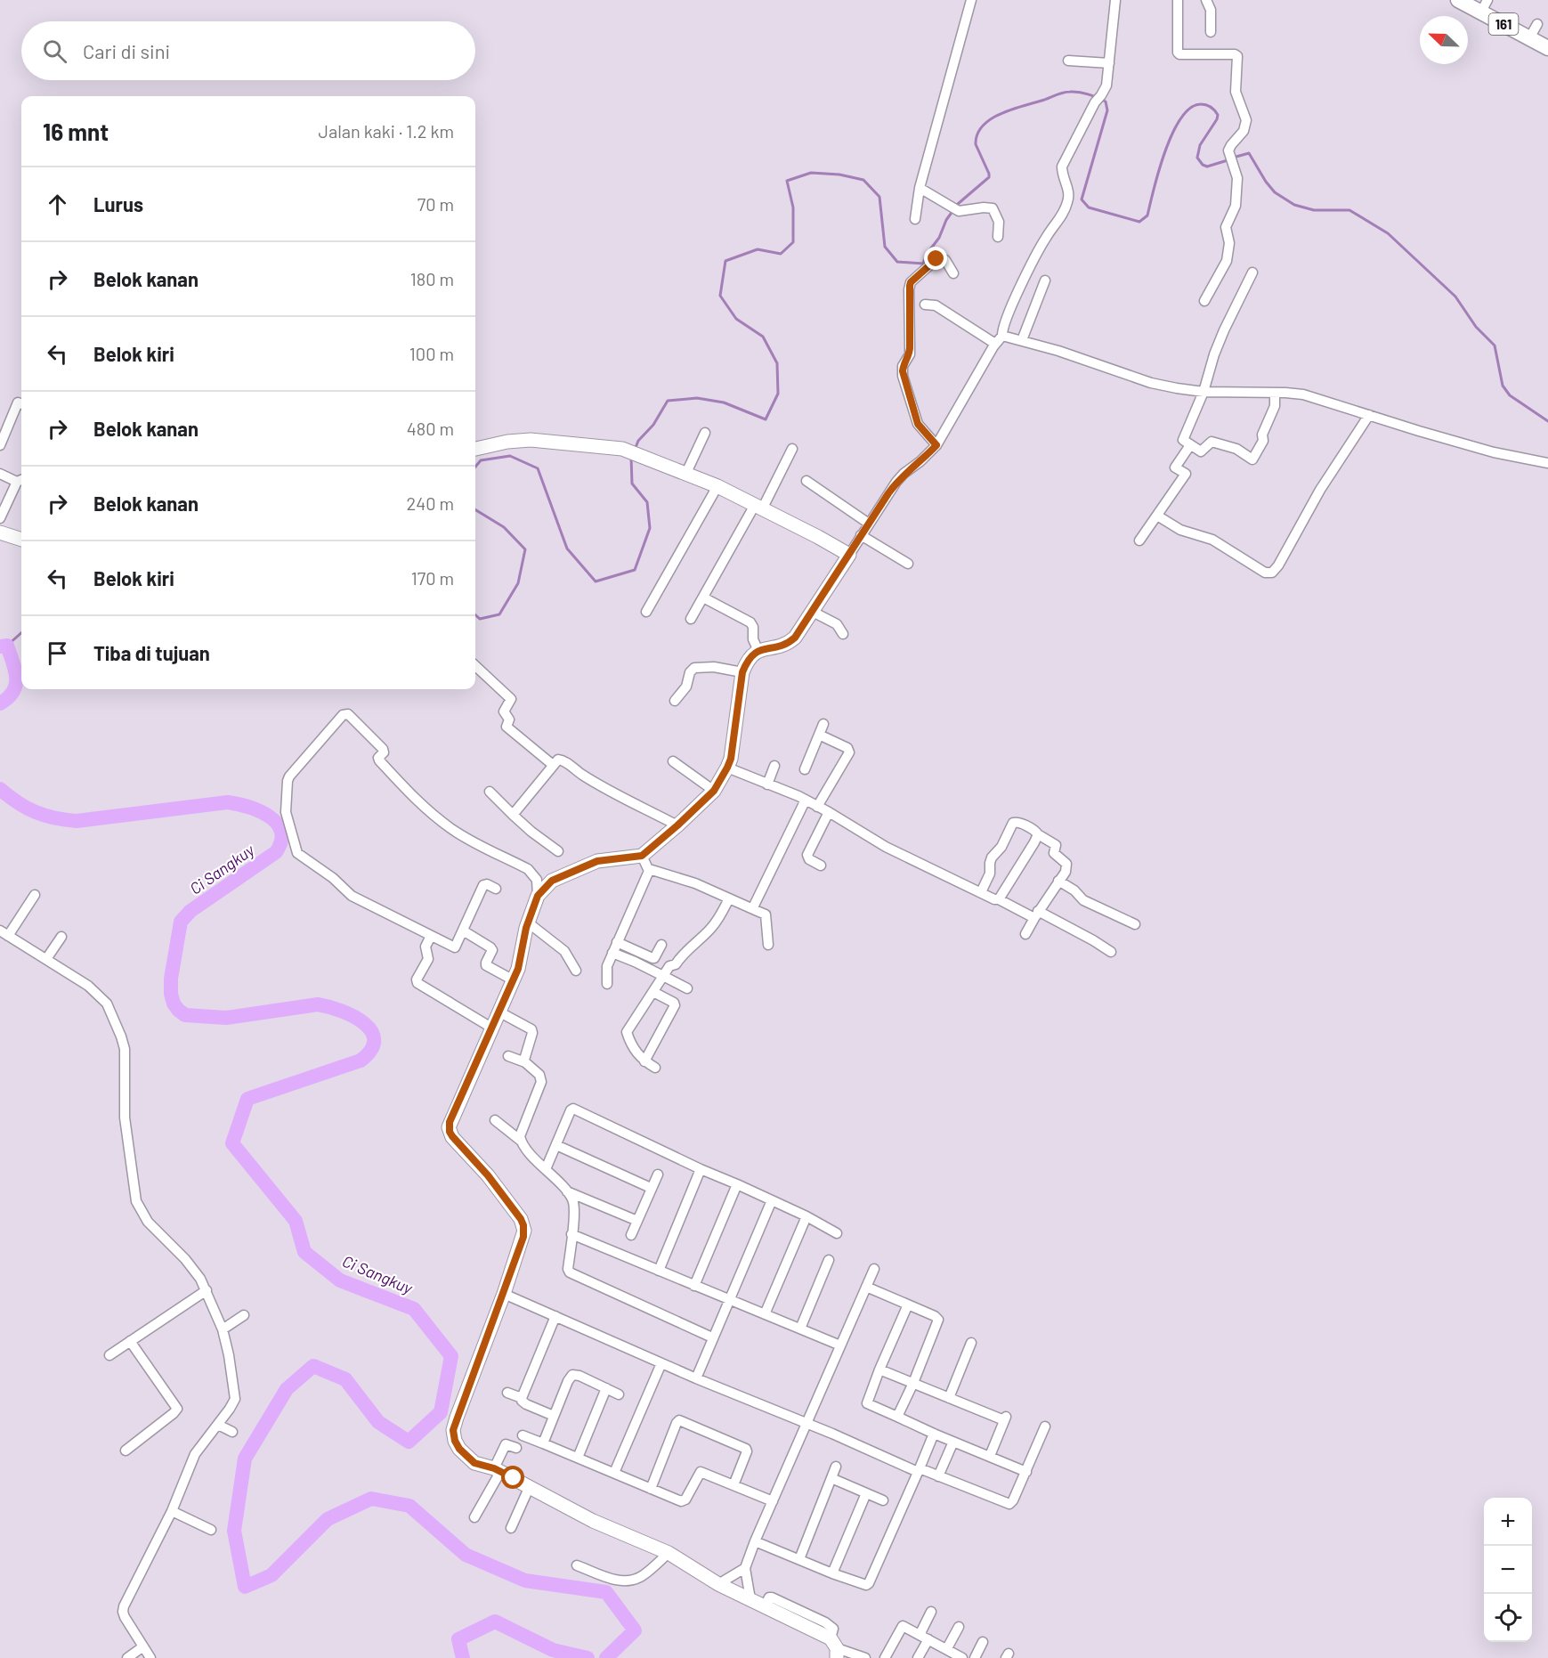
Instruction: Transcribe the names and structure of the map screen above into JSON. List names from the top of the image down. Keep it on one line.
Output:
{"streets":{"main road":["161"]},"water":["Ci Sangkuy"],"north":"top left","page":{"search":"Cari di sini","heading":["16 mnt","Jalan kaki · 1.2 km"],"list":[["Lurus","70 m"],["Belok kanan","180 m"],["Belok kiri","100 m"],["Belok kanan","480 m"],["Belok kanan","240 m"],["Belok kiri","170 m"],"Tiba di tujuan"],"map_buttons":["+","−"]}}
